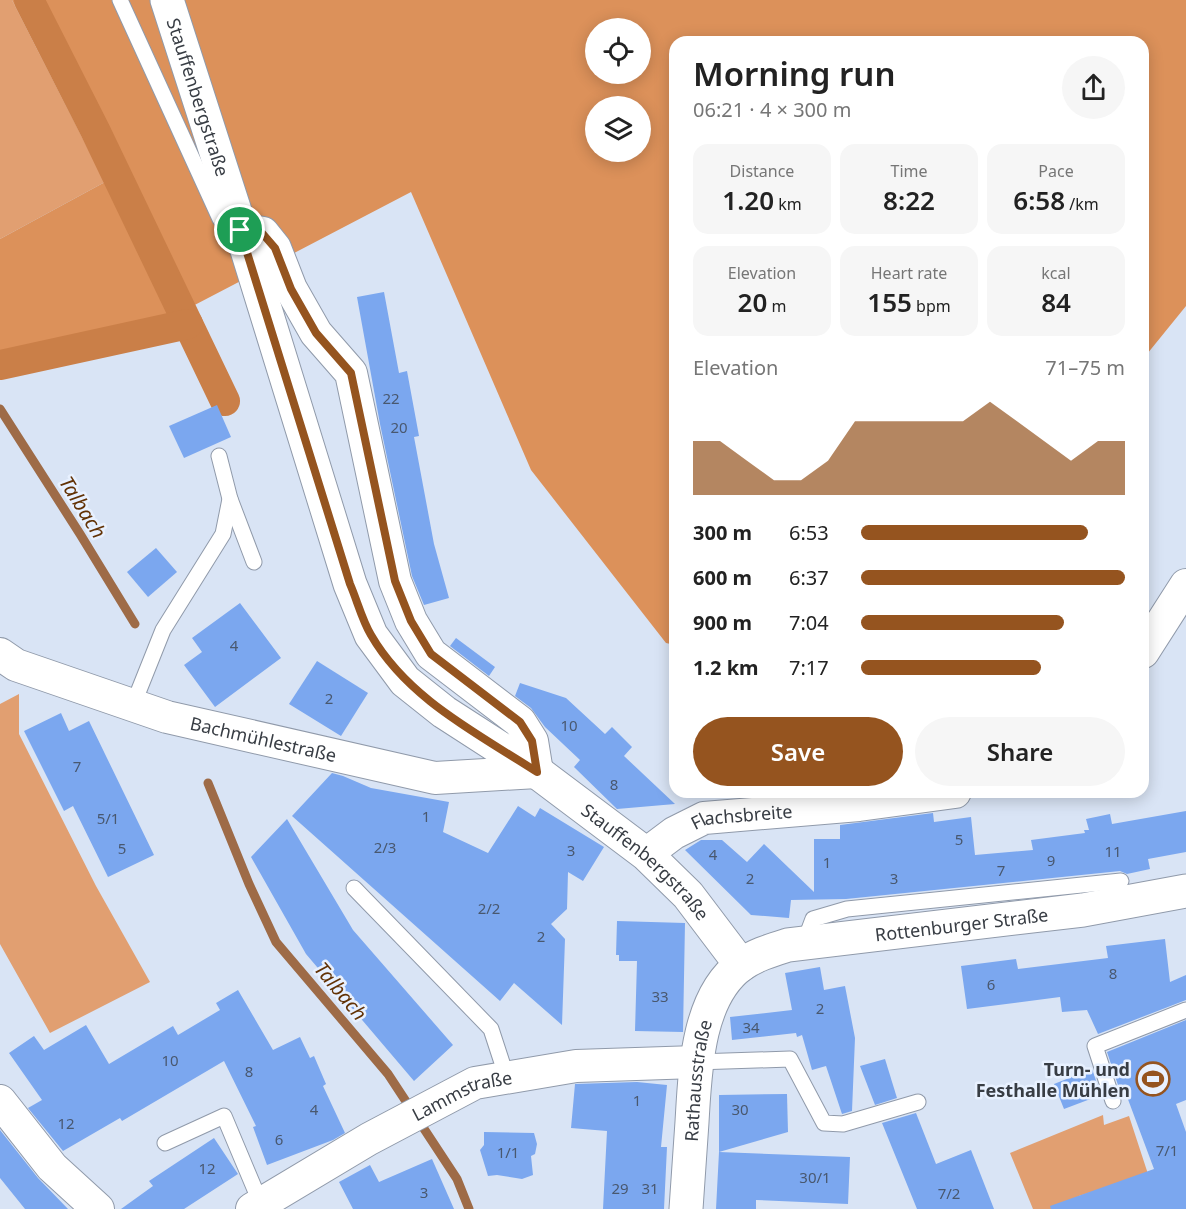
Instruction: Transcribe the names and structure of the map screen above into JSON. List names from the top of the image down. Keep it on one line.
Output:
{"streets":{"street":["Stauffenbergstraße","Bachmühlestraße","Flachsbreite","Rottenburger Straße","Rathausstraße","Lammstraße"]},"crossings":[["Stauffenbergstraße","Bachmühlestraße"],["Stauffenbergstraße","Flachsbreite"],["Stauffenbergstraße","Rottenburger Straße"],["Stauffenbergstraße","Rathausstraße"],["Rottenburger Straße","Rathausstraße"],["Rathausstraße","Lammstraße"]],"water":["Talbach"],"places":{"sports":["Turn- und Festhalle Mühlen"]},"house_numbers":["22","20","4","2","10","7","8","1","5/1","5","2/3","5","3","11","4","9","1","7","2","3","2/2","2","8","6","33","2","34","10","8","1","4","30","12","6","7/1","1/1","12","30/1","29","31","3","7/2"],"page":{"heading":["Morning run","06:21 · 4 × 300 m"],"stats":[["Distance","1.20 km"],["Time","8:22"],["Pace","6:58 /km"],["Elevation","20 m"],["Heart rate","155 bpm"],["kcal","84"]],"chart":["Elevation","71–75 m"],"list":[{"name":"300 m","note":"6:53"},{"name":"600 m","note":"6:37"},{"name":"900 m","note":"7:04"},{"name":"1.2 km","note":"7:17"}],"buttons":["Save","Share"]}}
